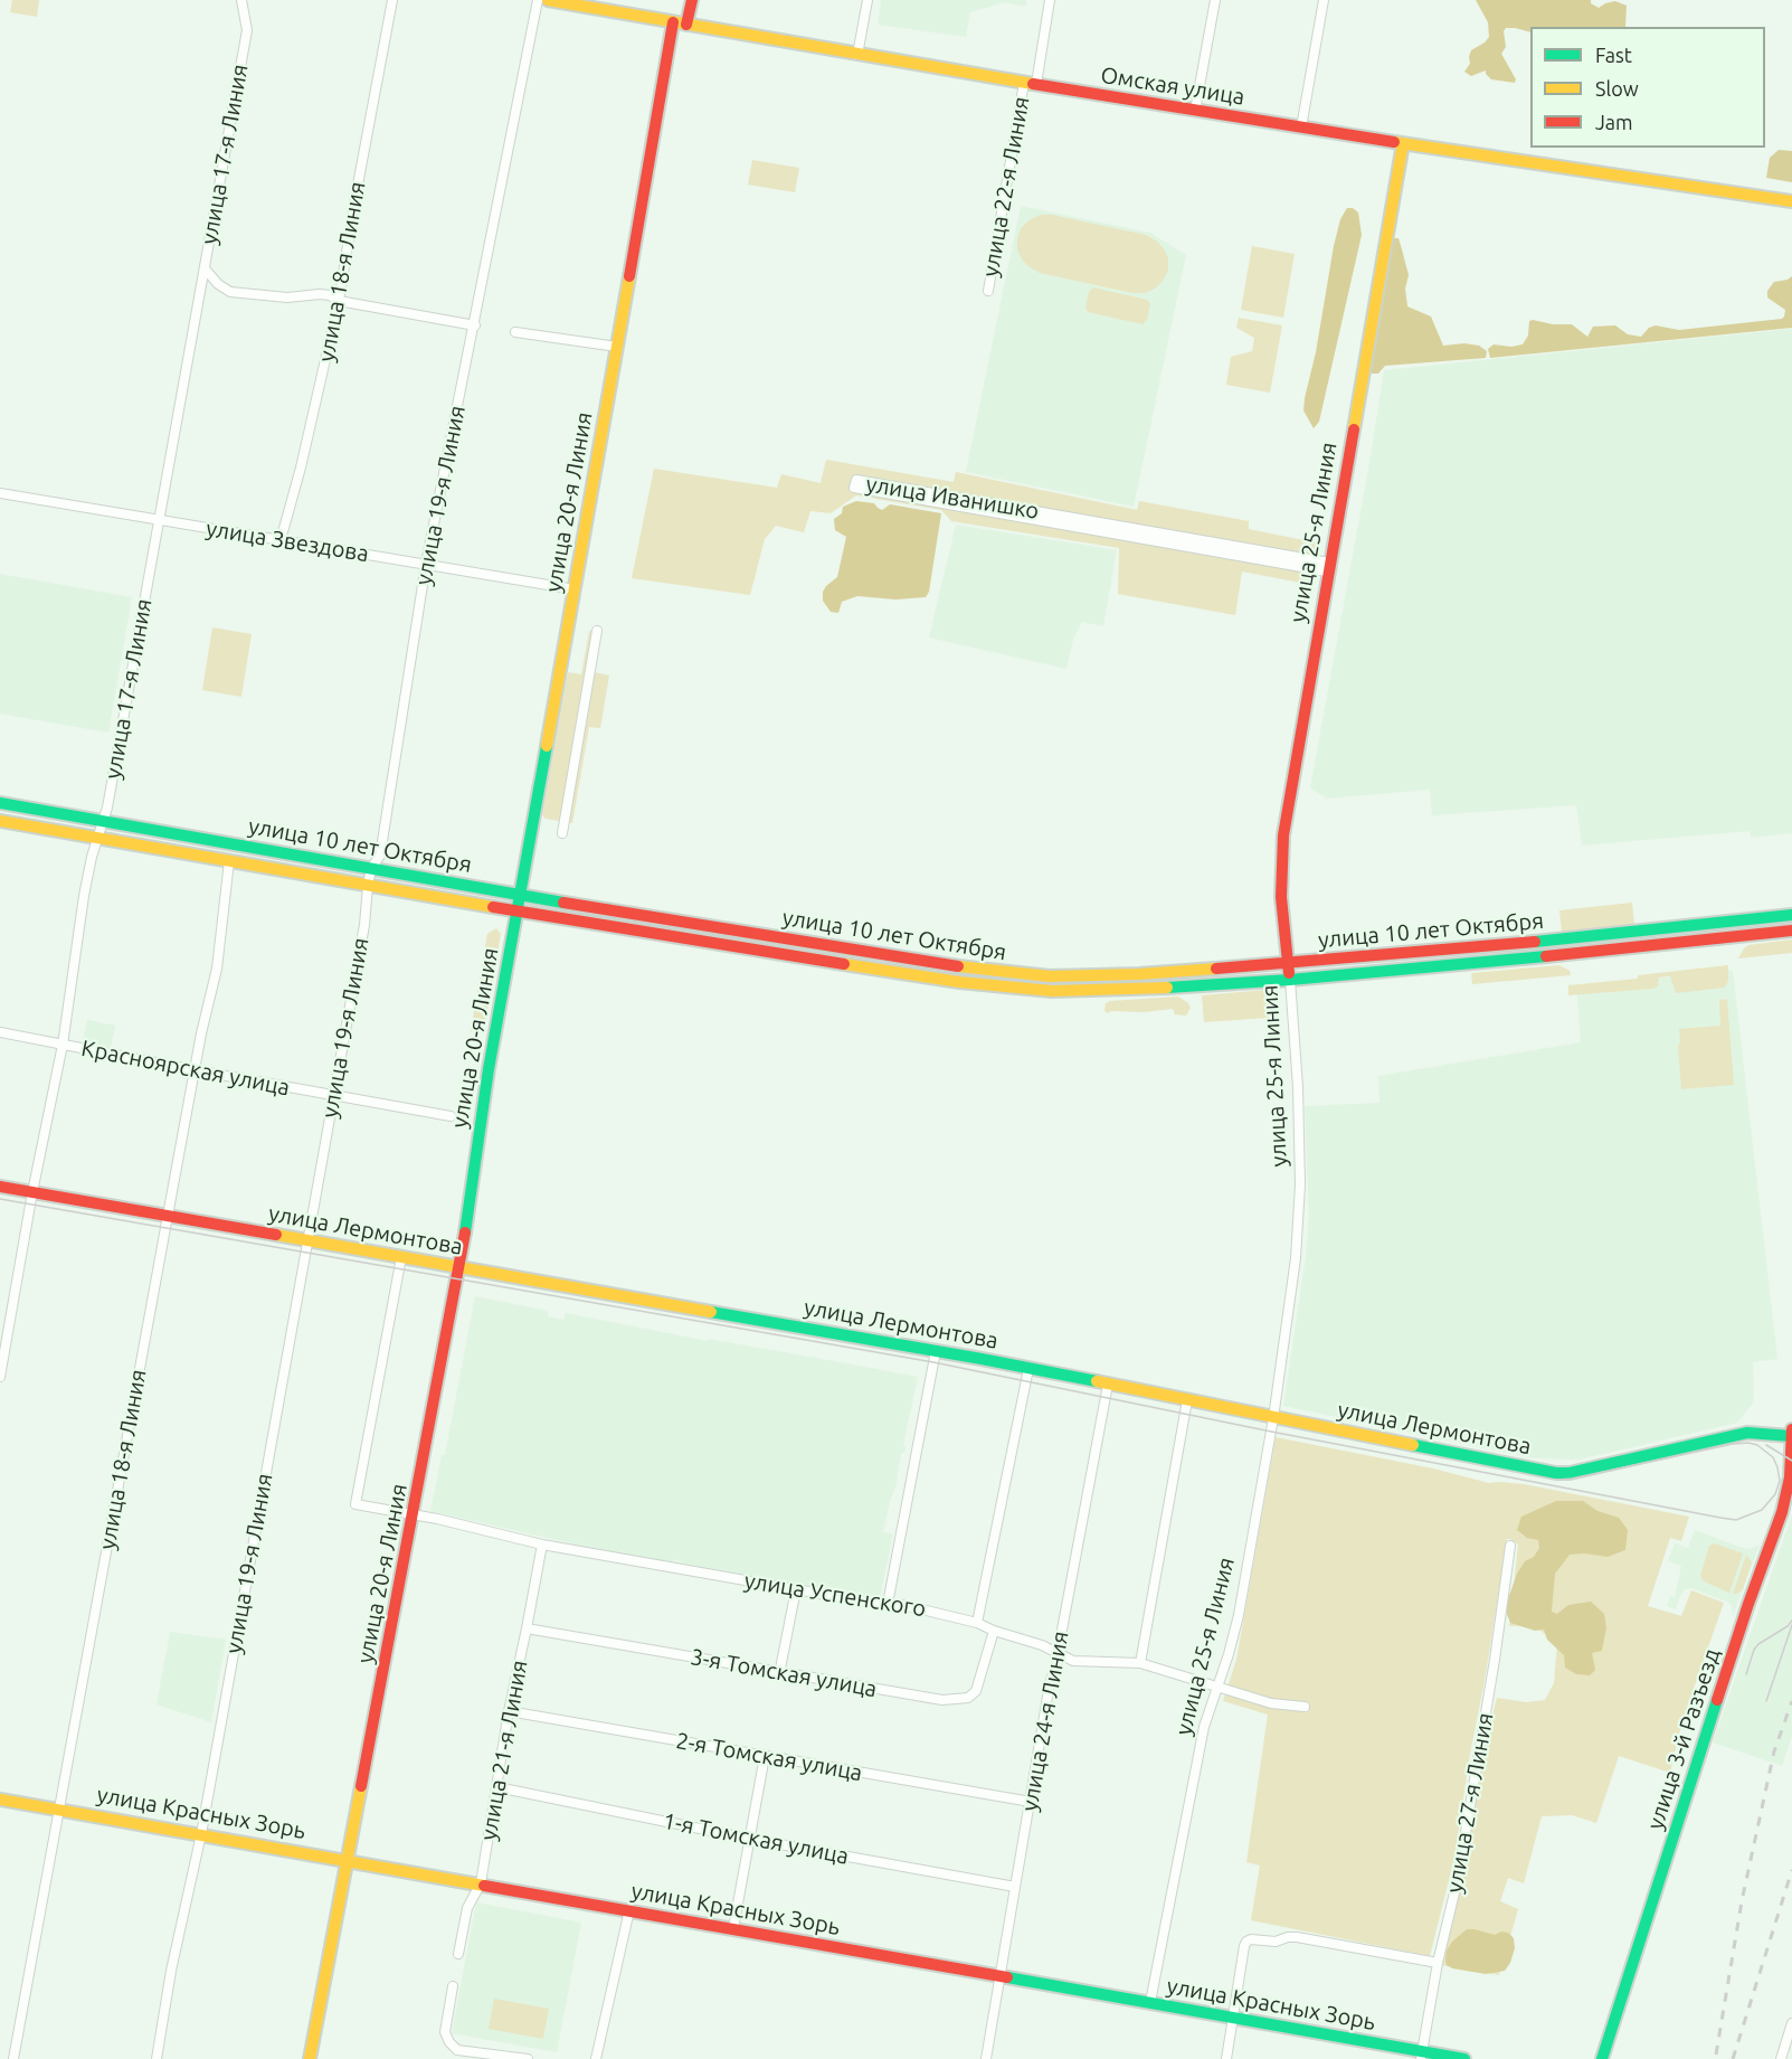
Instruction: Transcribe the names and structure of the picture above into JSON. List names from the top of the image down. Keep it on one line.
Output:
{"streets":{"main road":["Омская улица","улица 20-я Линия","улица 25-я Линия","улица 10 лет Октября","улица Лермонтова","улица 3-й Разъезд","улица Красных Зорь"],"street":["улица 17-я Линия","улица 22-я Линия","улица 18-я Линия","улица 19-я Линия","улица Иванишко","улица Звездова","Красноярская улица","улица Успенского","3-я Томская улица","улица 24-я Линия","улица 21-я Линия","2-я Томская улица","улица 27-я Линия","1-я Томская улица"]},"crossings":[["Омская улица","улица 22-я Линия"],["Омская улица","улица 20-я Линия"],["Омская улица","улица 25-я Линия"],["улица 17-я Линия","улица Звездова"],["улица 17-я Линия","улица 10 лет Октября"],["улица 17-я Линия","Красноярская улица"],["улица 17-я Линия","улица Лермонтова"],["улица 18-я Линия","улица Звездова"],["улица 18-я Линия","улица 10 лет Октября"],["улица 18-я Линия","Красноярская улица"],["улица 18-я Линия","улица Лермонтова"],["улица 18-я Линия","улица Красных Зорь"],["улица 19-я Линия","улица Звездова"],["улица 19-я Линия","улица 10 лет Октября"],["улица 19-я Линия","Красноярская улица"],["улица 19-я Линия","улица Лермонтова"],["улица 19-я Линия","улица Красных Зорь"],["улица Иванишко","улица 25-я Линия"],["улица 20-я Линия","улица Звездова"],["улица 20-я Линия","улица 10 лет Октября"],["улица 20-я Линия","улица Лермонтова"],["улица 20-я Линия","улица Успенского"],["улица 20-я Линия","улица Красных Зорь"],["улица 25-я Линия","улица 10 лет Октября"],["улица 25-я Линия","улица Лермонтова"],["улица 25-я Линия","улица Успенского"],["улица 25-я Линия","улица Красных Зорь"],["улица Лермонтова","улица Успенского"],["улица Лермонтова","улица 24-я Линия"],["улица Лермонтова","улица 3-й Разъезд"],["улица Успенского","3-я Томская улица"],["улица Успенского","улица 24-я Линия"],["улица Успенского","улица 21-я Линия"],["3-я Томская улица","улица 21-я Линия"],["улица 24-я Линия","2-я Томская улица"],["улица 24-я Линия","улица Красных Зорь"],["улица 24-я Линия","1-я Томская улица"],["улица 21-я Линия","2-я Томская улица"],["улица 21-я Линия","улица Красных Зорь"],["улица 21-я Линия","1-я Томская улица"],["улица 27-я Линия","улица Красных Зорь"]],"legend":["Fast","Slow","Jam"]}
